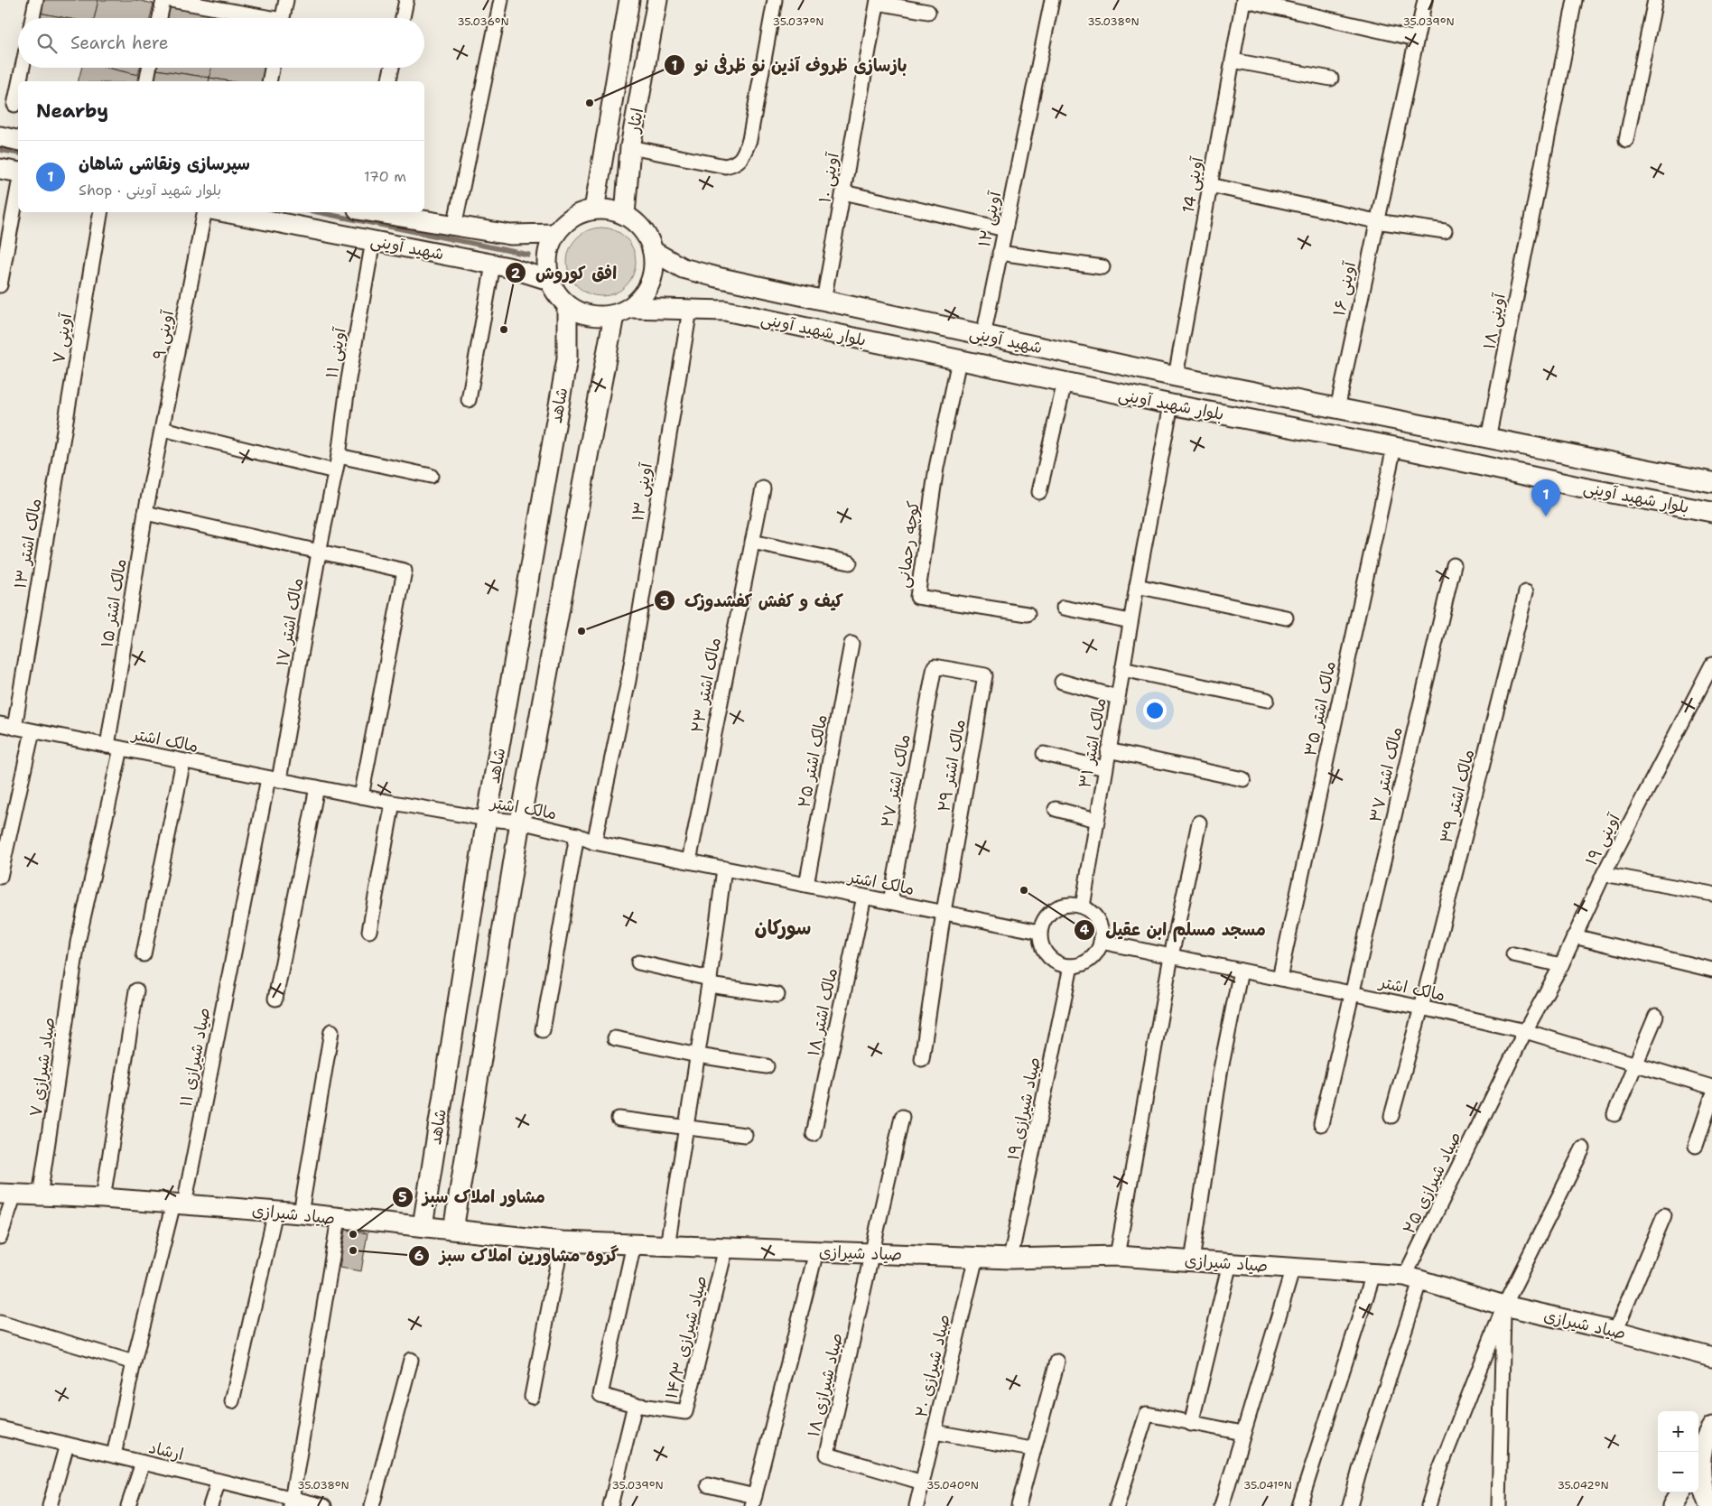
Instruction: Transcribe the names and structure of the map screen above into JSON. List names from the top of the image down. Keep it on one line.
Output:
{"streets":{"street":["ایثار","۱۰ آوینی","آوینی 14","۱۲ آوینی","شهید آوینی","۱۶ آوینی","۱۸ آوینی","بلوار شهید آوینی","۹ آوینی","۷ آوینی","۱۱ آوینی","شاهد","آوینی ۱۳","مالک اشتر ۱۳","کوچه رحمانی","مالک اشتر ۱۵","مالک اشتر ۱۷","مالک اشتر ۲۳","مالک اشتر ۳۵","مالک اشتر","مالک اشتر ۳۱","مالک اشتر ۲۵","مالک اشتر ۲۹","مالک اشتر ۳۷","مالک اشتر ۲۷","مالک اشتر ۳۹","آوینی ۱۹","مالک اشتر ۱۸","صیاد شیرازی ۱۱","صیاد شیرازی ۷","صیاد شیرازی ۱۹","صیاد شیرازی ۲۵","صیاد شیرازی","صیاد شیرازی ۱۴/۳","صیاد شیرازی ۲۰","صیاد شیرازی ۱۸","ارشاد"]},"crossings":[["ایثار","شهید آوینی"],["ایثار","بلوار شهید آوینی"],["ایثار","شاهد"],["۱۰ آوینی","شهید آوینی"],["آوینی 14","شهید آوینی"],["۱۲ آوینی","شهید آوینی"],["شهید آوینی","۱۶ آوینی"],["شهید آوینی","بلوار شهید آوینی"],["شهید آوینی","۱۱ آوینی"],["شهید آوینی","شاهد"],["۱۶ آوینی","بلوار شهید آوینی"],["۱۸ آوینی","بلوار شهید آوینی"],["بلوار شهید آوینی","شاهد"],["بلوار شهید آوینی","آوینی ۱۳"],["بلوار شهید آوینی","کوچه رحمانی"],["بلوار شهید آوینی","مالک اشتر ۳۵"],["بلوار شهید آوینی","مالک اشتر ۳۱"],["۹ آوینی","مالک اشتر ۱۵"],["۷ آوینی","مالک اشتر ۱۳"],["۱۱ آوینی","مالک اشتر ۱۷"],["شاهد","مالک اشتر"],["شاهد","صیاد شیرازی"],["آوینی ۱۳","مالک اشتر"],["مالک اشتر ۱۳","مالک اشتر"],["مالک اشتر ۱۵","مالک اشتر"],["مالک اشتر ۱۵","صیاد شیرازی ۷"],["مالک اشتر ۱۷","مالک اشتر"],["مالک اشتر ۱۷","صیاد شیرازی ۱۱"],["مالک اشتر ۲۳","مالک اشتر"],["مالک اشتر ۳۵","مالک اشتر"],["مالک اشتر","مالک اشتر ۳۱"],["مالک اشتر","مالک اشتر ۲۵"],["مالک اشتر","مالک اشتر ۲۹"],["مالک اشتر","مالک اشتر ۳۷"],["مالک اشتر","مالک اشتر ۲۷"],["مالک اشتر","مالک اشتر ۳۹"],["مالک اشتر","آوینی ۱۹"],["مالک اشتر","مالک اشتر ۱۸"],["مالک اشتر","صیاد شیرازی ۱۹"],["مالک اشتر","صیاد شیرازی ۲۵"],["مالک اشتر ۳۱","صیاد شیرازی ۱۹"],["مالک اشتر ۲۹","مالک اشتر ۲۷"],["آوینی ۱۹","صیاد شیرازی ۲۵"],["صیاد شیرازی ۱۱","صیاد شیرازی"],["صیاد شیرازی ۱۱","ارشاد"],["صیاد شیرازی ۷","صیاد شیرازی"],["صیاد شیرازی ۱۹","صیاد شیرازی"],["صیاد شیرازی ۲۵","صیاد شیرازی"],["صیاد شیرازی","صیاد شیرازی ۱۴/۳"],["صیاد شیرازی","صیاد شیرازی ۲۰"],["صیاد شیرازی","صیاد شیرازی ۱۸"],["صیاد شیرازی ۲۰","صیاد شیرازی ۱۸"]],"districts":["سورکان"],"places":["بازسازی ظروف آذین نو ظرفی نو","افق کوروش","کیف و کفش کفشدوزک","مسجد مسلم ابن عقیل","مشاور املاک سبز","گروه مشاورین املاک سبز"],"page":{"search":"Search here","heading":"Nearby","list":[{"mark":"1","name":"سپرسازی و‌نقاشی شاهان","note":"Shop · بلوار شهید آوینی","value":"170 m"}],"pins":"1","map_buttons":["+","−"]},"coordinates":["35.036°N","35.037°N","35.038°N","35.039°N","35.040°N","35.041°N","35.042°N"]}
